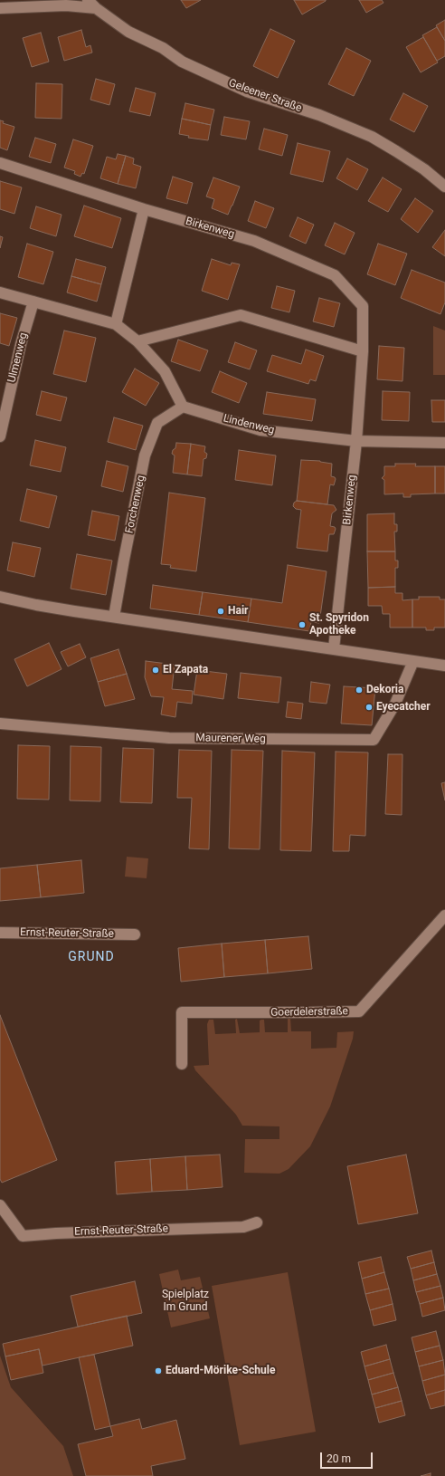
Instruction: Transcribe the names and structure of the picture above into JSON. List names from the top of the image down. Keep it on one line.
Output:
{"streets":{"street":["Geleener Straße","Birkenweg","Ulmenweg","Lindenweg","Forchenweg","Maurener Weg","Ernst-Reuter-Straße","Goerdelerstraße"]},"crossings":[["Birkenweg","Lindenweg"],["Lindenweg","Forchenweg"]],"districts":["GRUND"],"parks":["Spielplatz Im Grund"],"places":["Hair","St. Spyridon Apotheke","El Zapata","Dekoria","Eyecatcher","Eduard-Mörike-Schule"],"scale_bar":"20 m"}
